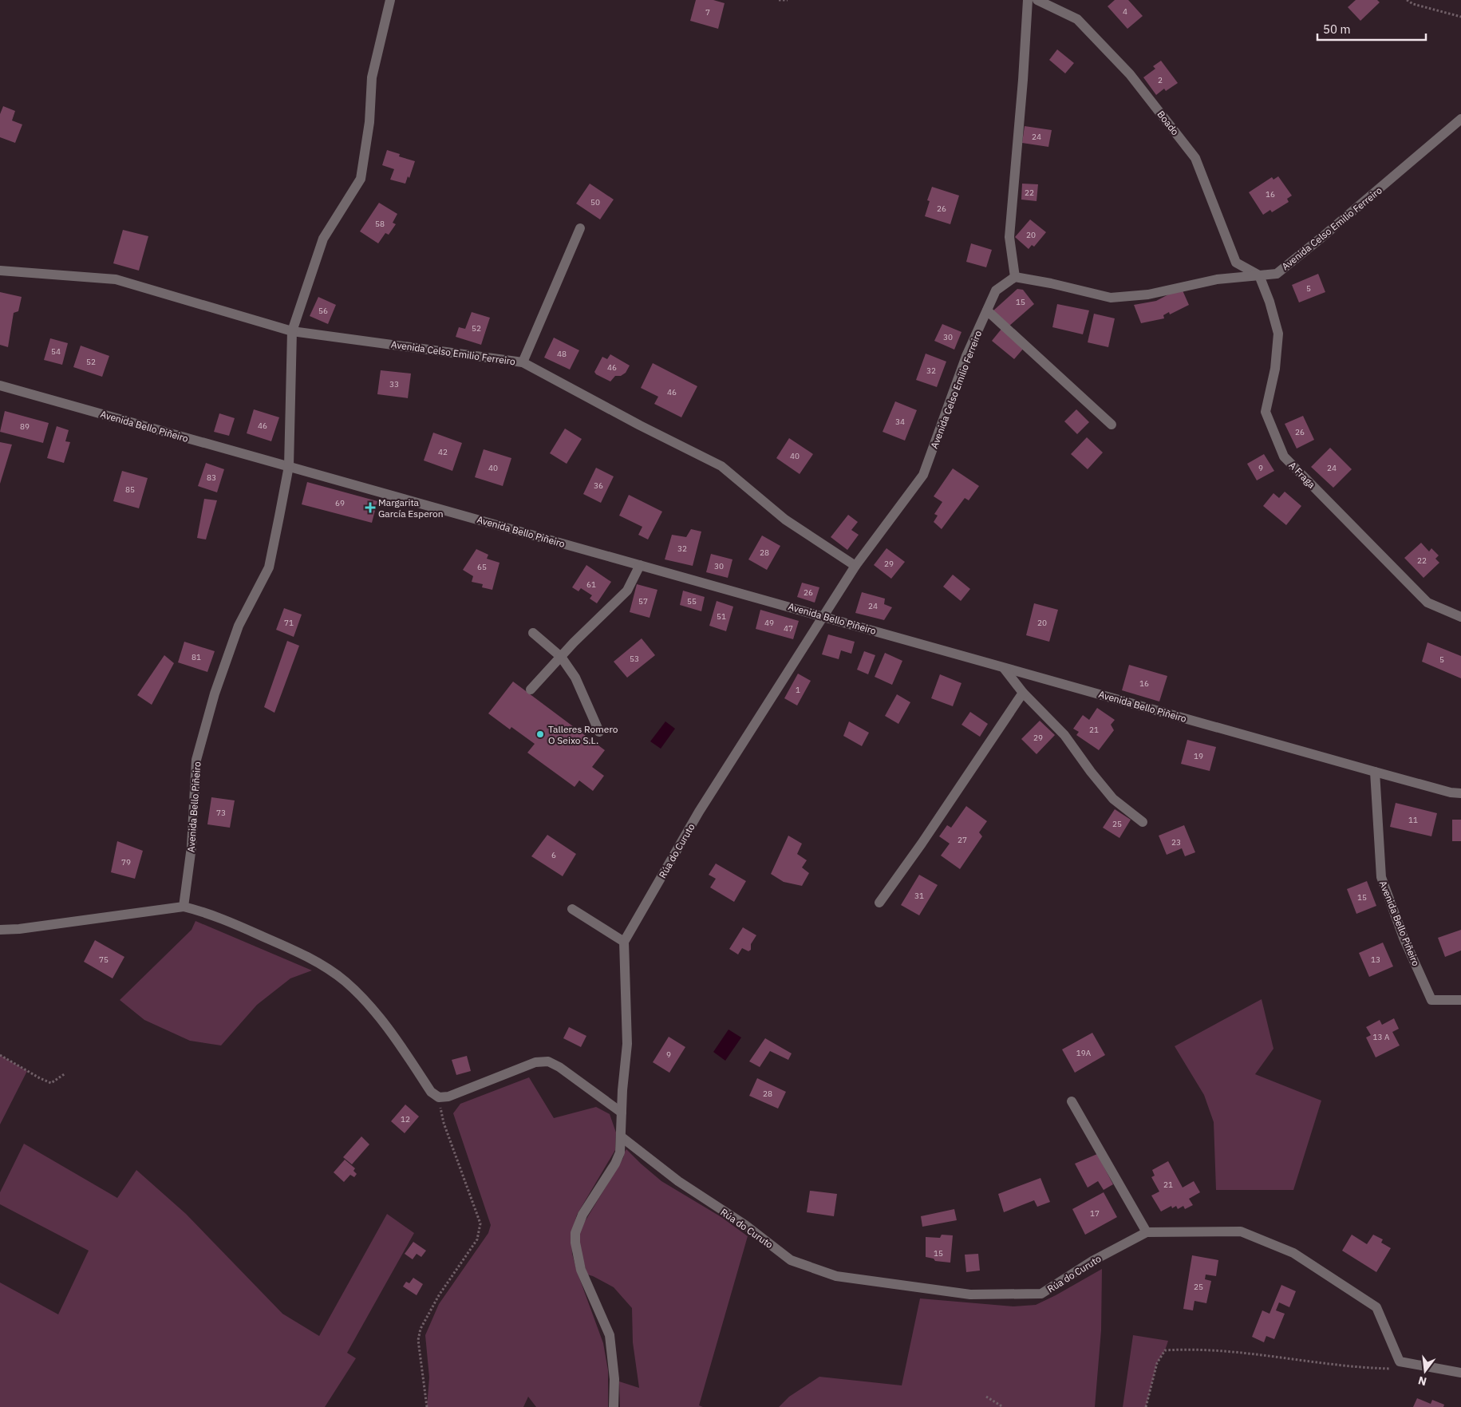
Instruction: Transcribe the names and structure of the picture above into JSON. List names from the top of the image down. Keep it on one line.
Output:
{"streets":{"street":["Boado","Avenida Celso Emilio Ferreiro","Avenida Bello Piñeiro","A Fraga","Rúa do Curuto"]},"crossings":[["Boado","Avenida Celso Emilio Ferreiro"],["Boado","A Fraga"],["Avenida Celso Emilio Ferreiro","Avenida Bello Piñeiro"],["Avenida Celso Emilio Ferreiro","A Fraga"],["Avenida Celso Emilio Ferreiro","Rúa do Curuto"],["Avenida Bello Piñeiro","Rúa do Curuto"]],"places":{"health":["Margarita García Esperon"],"other":["Talleres Romero O Seixo S.L."]},"house_numbers":["4","7","2","24","22","16","50","26","58","20","5","15","56","52","30","54","48","52","46","32","33","46","34","46","89","26","42","40","40","9","24","83","36","85","69","32","28","22","29","30","65","61","26","57","55","24","51","71","49","20","47","81","53","5","16","1","21","29","19","73","11","25","27","23","6","79","31","15","75","13","13 A","19A","9","28","12","21","17","15","25"],"scale_bar":"50 m","north":"bottom"}
